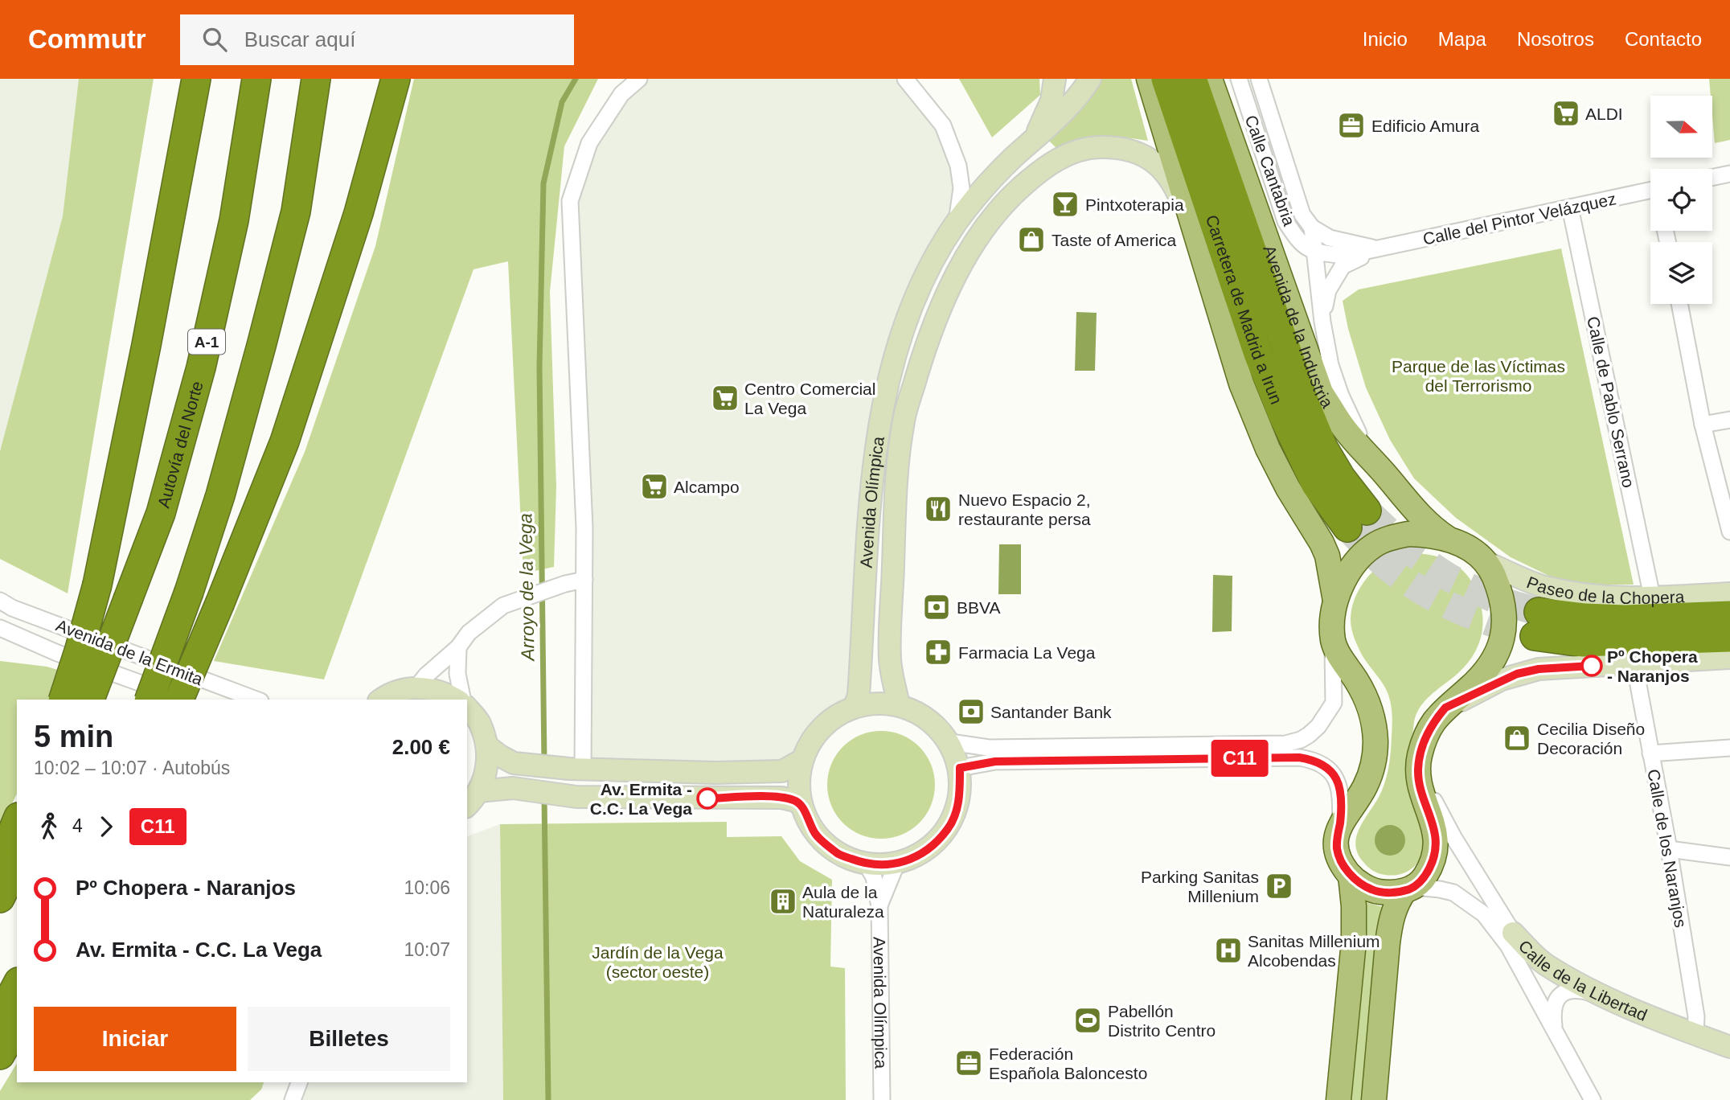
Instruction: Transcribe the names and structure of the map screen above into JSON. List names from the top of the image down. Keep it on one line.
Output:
{"streets":{"highway":["Carretera de Madrid a Irun","A-1","Autovía del Norte"],"main road":["Avenida de la Industria"],"street":["Calle Cantabria","Calle del Pintor Velázquez","Calle de Pablo Serrano","Avenida Olímpica","Paseo de la Chopera","Avenida de la Ermita","Calle de los Naranjos","Calle de la Libertad"]},"crossings":[["Calle Cantabria","Avenida de la Industria"],["Calle del Pintor Velázquez","Calle de Pablo Serrano"],["Calle de Pablo Serrano","Paseo de la Chopera"],["Calle de los Naranjos","Calle de la Libertad"]],"water":["Arroyo de la Vega"],"parks":["Parque de las Víctimas del Terrorismo","Jardín de la Vega (sector oeste)"],"places":{"supermarket":["ALDI","Centro Comercial La Vega","Alcampo"],"office":["Edificio Amura","Federación Española Baloncesto"],"bar":["Pintxoterapia"],"shop":["Taste of America","Cecilia Diseño Decoración"],"restaurant":["Nuevo Espacio 2, restaurante persa"],"bank":["BBVA","Santander Bank"],"pharmacy":["Farmacia La Vega"],"other":["Pº Chopera - Naranjos","Av. Ermita - C.C. La Vega"],"parking":["Parking Sanitas Millenium"],"building":["Aula de la Naturaleza"],"hospital":["Sanitas Millenium Alcobendas"],"sports":["Pabellón Distrito Centro"]},"lines":["bus line C11"],"north":"right","page":{"header":"Commutr","search":"Buscar aquí","nav":["Inicio","Mapa","Nosotros","Contacto"],"on_map":"C11","heading":["5 min","10:02 – 10:07 · Autobús","2.00 €"],"legs":["4","C11"],"list":[{"name":"Pº Chopera - Naranjos","value":"10:06"},{"name":"Av. Ermita - C.C. La Vega","value":"10:07"}],"buttons":["Iniciar","Billetes"]}}
